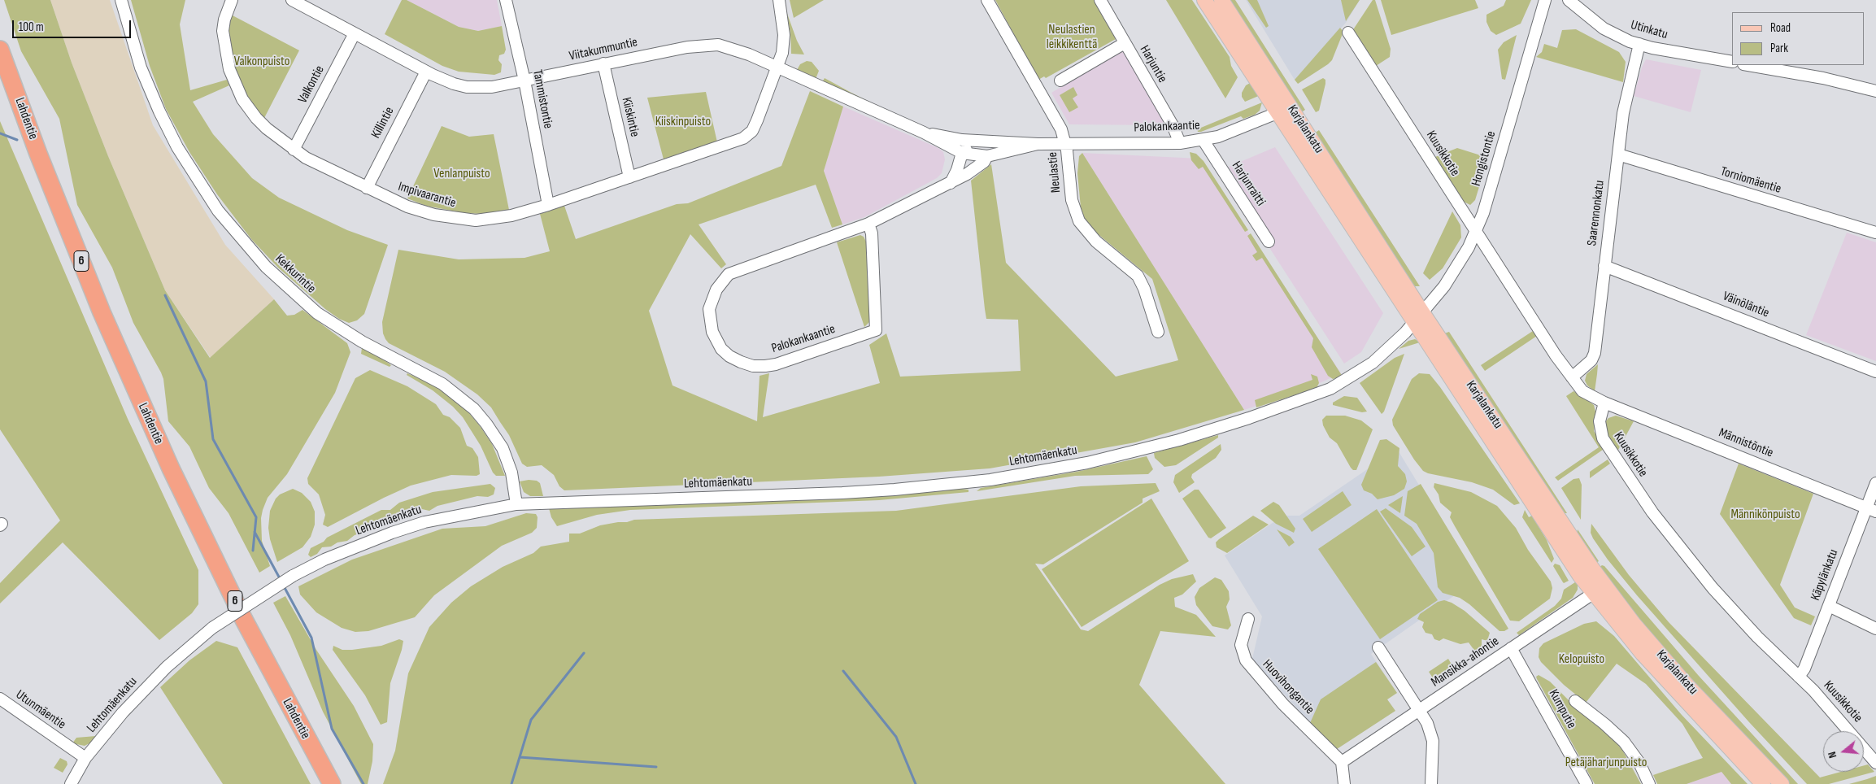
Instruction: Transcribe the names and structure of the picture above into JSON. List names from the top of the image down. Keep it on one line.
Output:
{"streets":{"highway":["Lahdentie","6"],"main road":["Karjalankatu"],"street":["Utinkatu","Viitakummuntie","Harjuntie","Valkontie","Tammistontie","Kiiskintie","Killintie","Palokankaantie","Kuusikkotie","Hongistontie","Neulastie","Torniomäentie","Harjunraitti","Impivaarantie","Saarennonkatu","Kekkurintie","Väinöläntie","Männistöntie","Lehtomäenkatu","Käpylänkatu","Mansikka-ahontie","Huovihongantie","Kumputie","Utunmäentie"]},"crossings":[["Utinkatu","Saarennonkatu"],["Viitakummuntie","Valkontie"],["Viitakummuntie","Tammistontie"],["Viitakummuntie","Kiiskintie"],["Viitakummuntie","Killintie"],["Viitakummuntie","Palokankaantie"],["Viitakummuntie","Impivaarantie"],["Harjuntie","Palokankaantie"],["Valkontie","Impivaarantie"],["Tammistontie","Impivaarantie"],["Kiiskintie","Impivaarantie"],["Killintie","Impivaarantie"],["Palokankaantie","Karjalankatu"],["Palokankaantie","Neulastie"],["Palokankaantie","Harjunraitti"],["Karjalankatu","Hongistontie"],["Karjalankatu","Lehtomäenkatu"],["Karjalankatu","Mansikka-ahontie"],["Kuusikkotie","Hongistontie"],["Kuusikkotie","Saarennonkatu"],["Kuusikkotie","Männistöntie"],["Kuusikkotie","Käpylänkatu"],["Hongistontie","Lehtomäenkatu"],["Torniomäentie","Saarennonkatu"],["Saarennonkatu","Väinöläntie"],["Kekkurintie","Lehtomäenkatu"],["Männistöntie","Käpylänkatu"],["Lehtomäenkatu","Utunmäentie"],["Mansikka-ahontie","Huovihongantie"],["Mansikka-ahontie","Kumputie"]],"parks":["Neulastien leikkikenttä","Valkonpuisto","Kiiskinpuisto","Venlanpuisto","Männikönpuisto","Kelopuisto","Petäjäharjunpuisto"],"legend":["Road","Park"],"scale_bar":"100 m","north":"left"}
